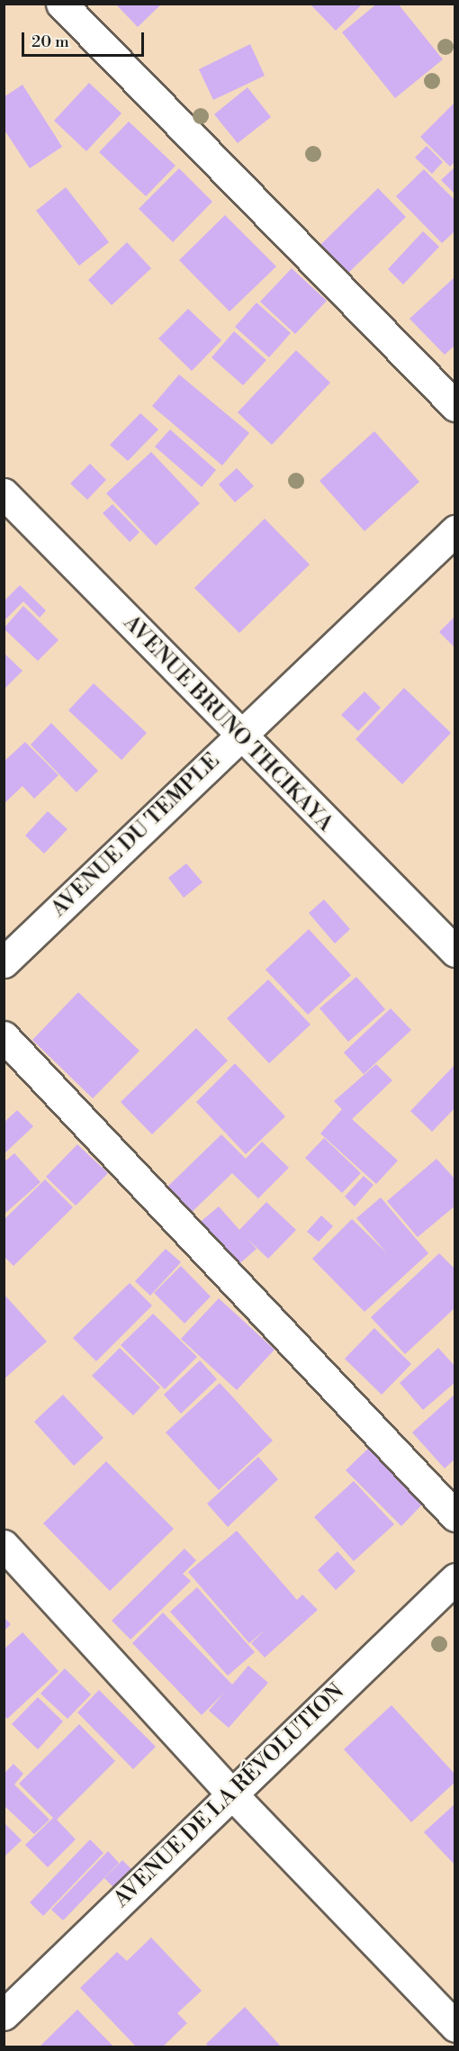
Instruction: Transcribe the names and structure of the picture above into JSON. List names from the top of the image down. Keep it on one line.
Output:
{"streets":{"street":["AVENUE BRUNO THCIKAYA","AVENUE DU TEMPLE","AVENUE DE LA RÉVOLUTION"]},"crossings":[["AVENUE BRUNO THCIKAYA","AVENUE DU TEMPLE"]],"scale_bar":"20 m"}
